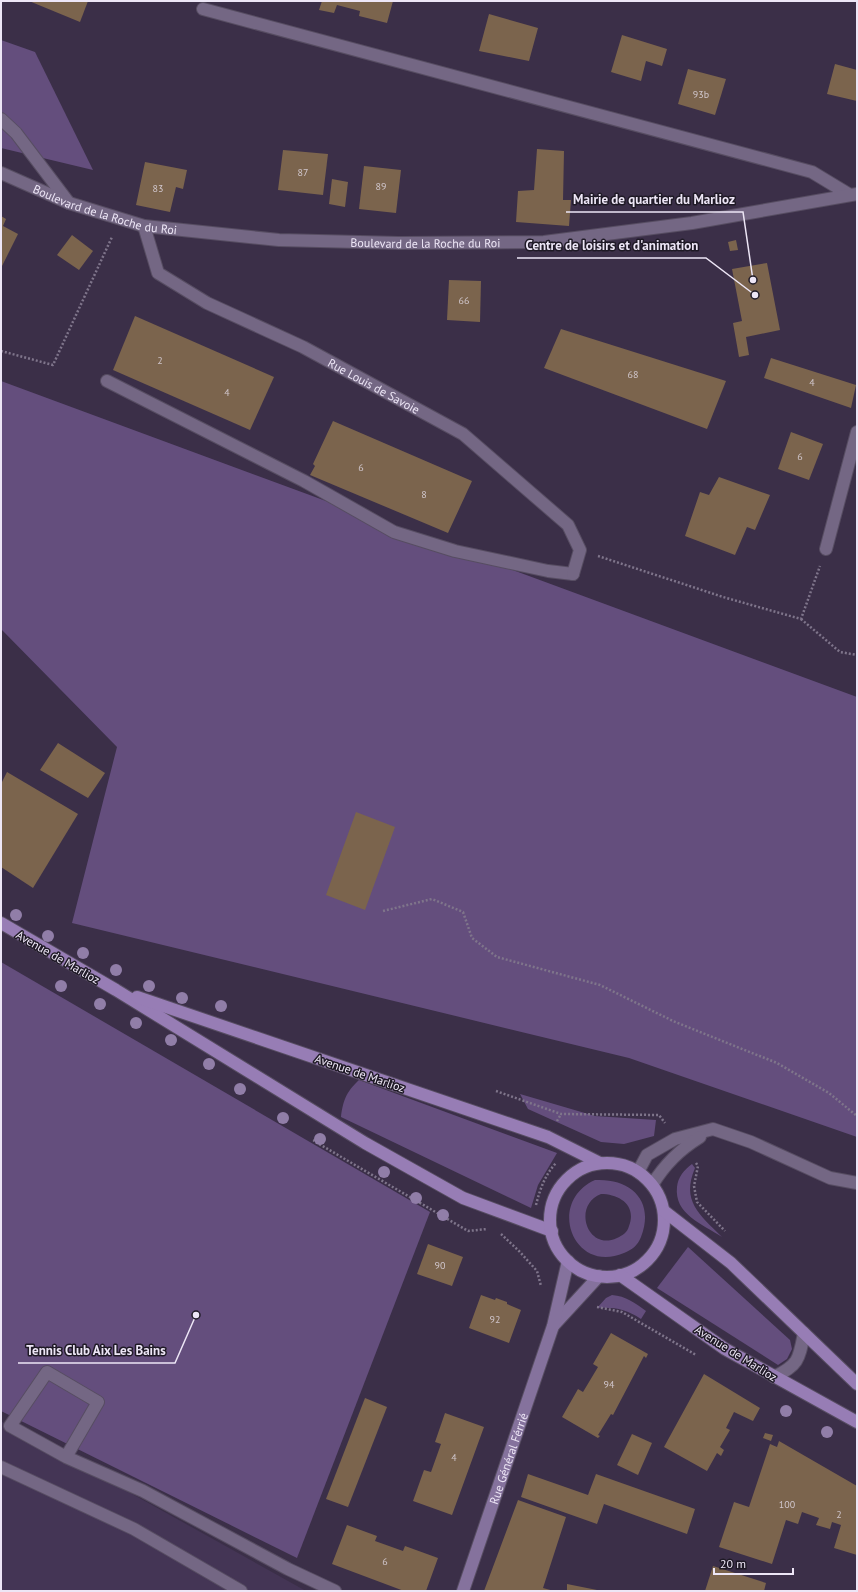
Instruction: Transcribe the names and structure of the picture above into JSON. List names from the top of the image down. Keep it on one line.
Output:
{"streets":{"main road":["Avenue de Marlioz","Rue Général Férrié"],"street":["Boulevard de la Roche du Roi","Rue Louis de Savoie"]},"crossings":[["Boulevard de la Roche du Roi","Rue Louis de Savoie"],["Avenue de Marlioz","Rue Général Férrié"]],"places":["Mairie de quartier du Marlioz","Centre de loisirs et d'animation","Tennis Club Aix Les Bains"],"house_numbers":["93b","87","89","83","66","2","68","4","4","6","6","8","90","92","94","4","100","2","6"],"scale_bar":"20 m"}
